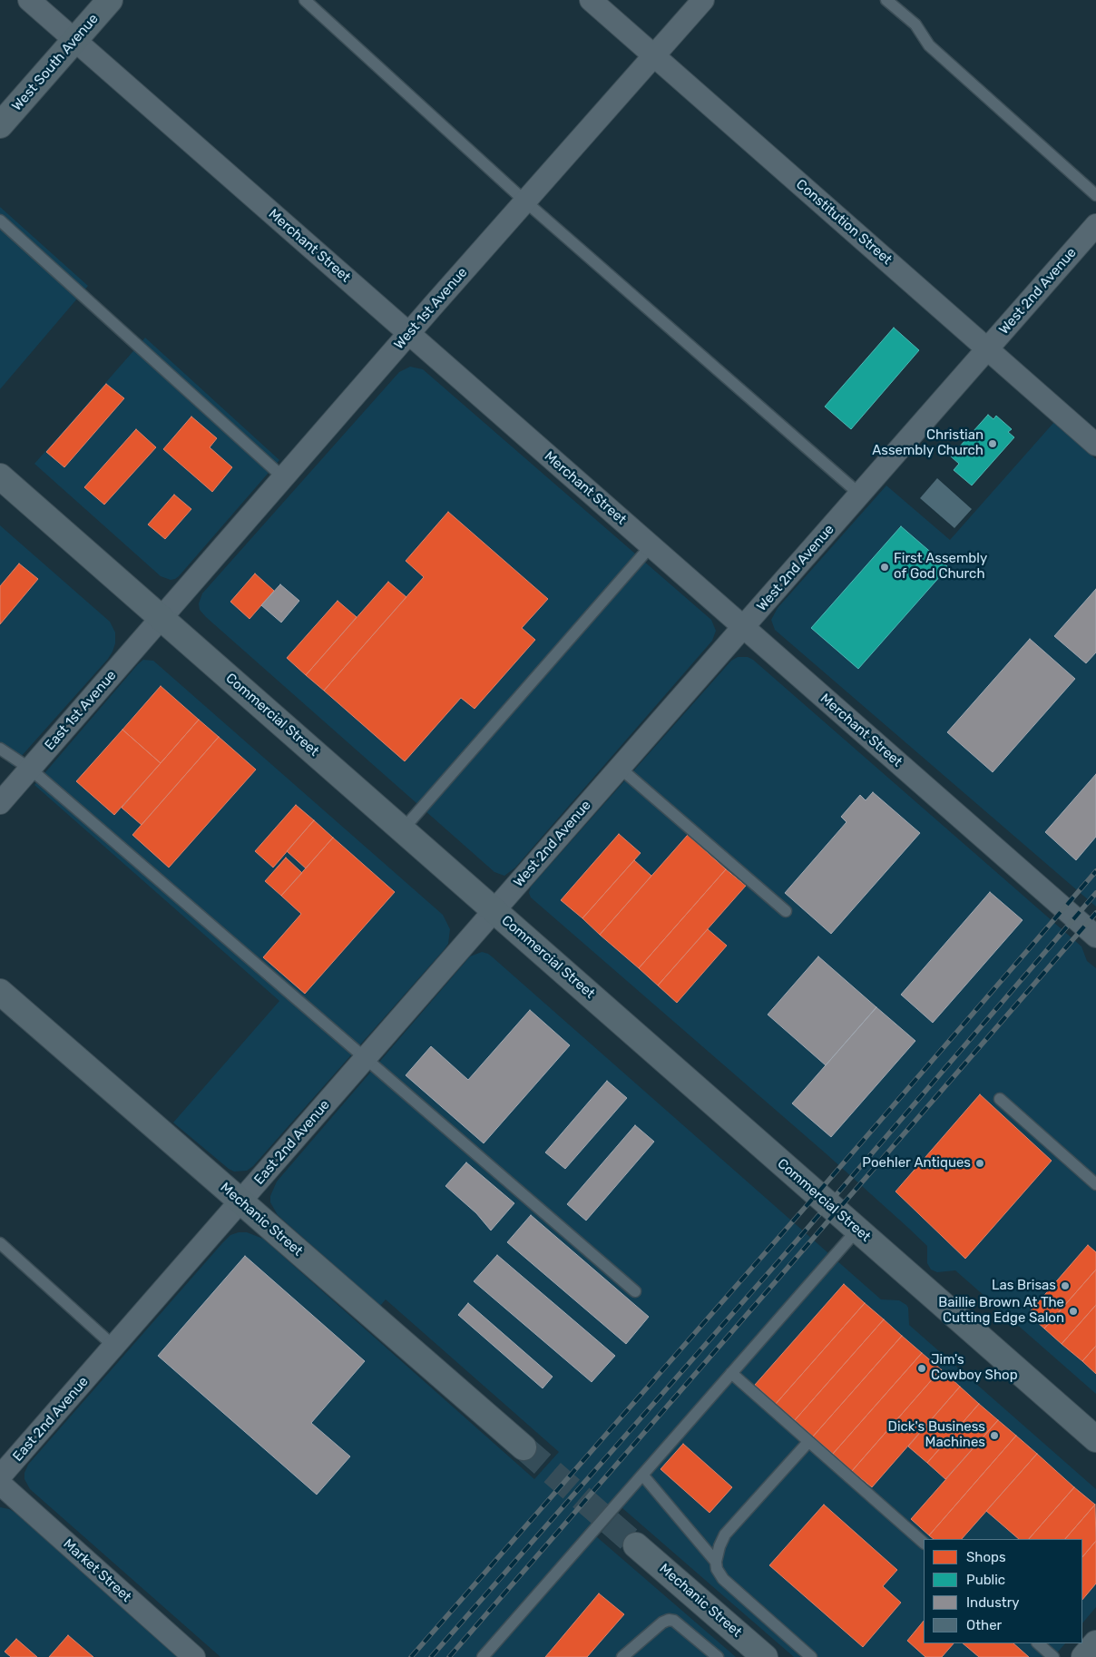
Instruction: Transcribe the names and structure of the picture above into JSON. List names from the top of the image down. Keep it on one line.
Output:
{"streets":{"main road":["West South Avenue","Commercial Street","Mechanic Street"],"street":["Constitution Street","Merchant Street","West 2nd Avenue","West 1st Avenue","East 1st Avenue","East 2nd Avenue","Market Street"]},"crossings":[["West South Avenue","Merchant Street"],["Constitution Street","West 2nd Avenue"],["Constitution Street","West 1st Avenue"],["Merchant Street","West 2nd Avenue"],["Merchant Street","West 1st Avenue"],["West 2nd Avenue","Commercial Street"],["West 2nd Avenue","East 2nd Avenue"],["West 1st Avenue","East 1st Avenue"],["West 1st Avenue","Commercial Street"],["East 1st Avenue","Commercial Street"],["Commercial Street","East 2nd Avenue"],["East 2nd Avenue","Mechanic Street"]],"places":["Christian Assembly Church","First Assembly of God Church","Poehler Antiques","Las Brisas","Baillie Brown At The Cutting Edge Salon","Jim's Cowboy Shop","Dick's Business Machines"],"legend":["Shops","Public","Industry","Other"]}
